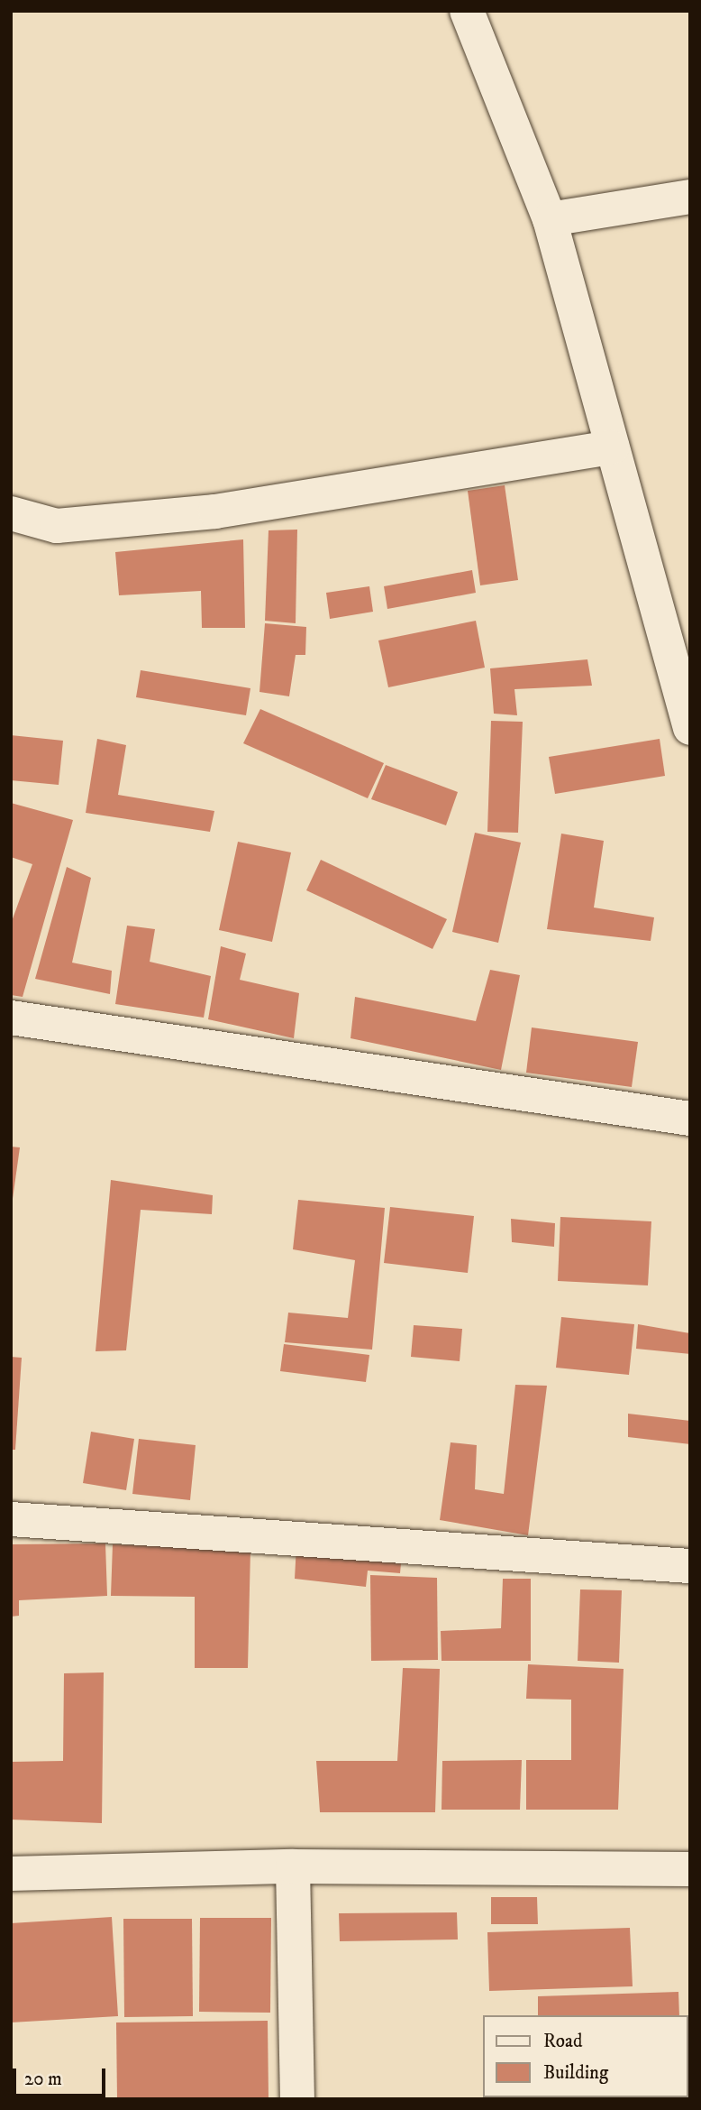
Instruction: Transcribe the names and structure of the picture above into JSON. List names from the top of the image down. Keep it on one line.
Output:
{"legend":["Road","Building"],"scale_bar":"20 m"}
